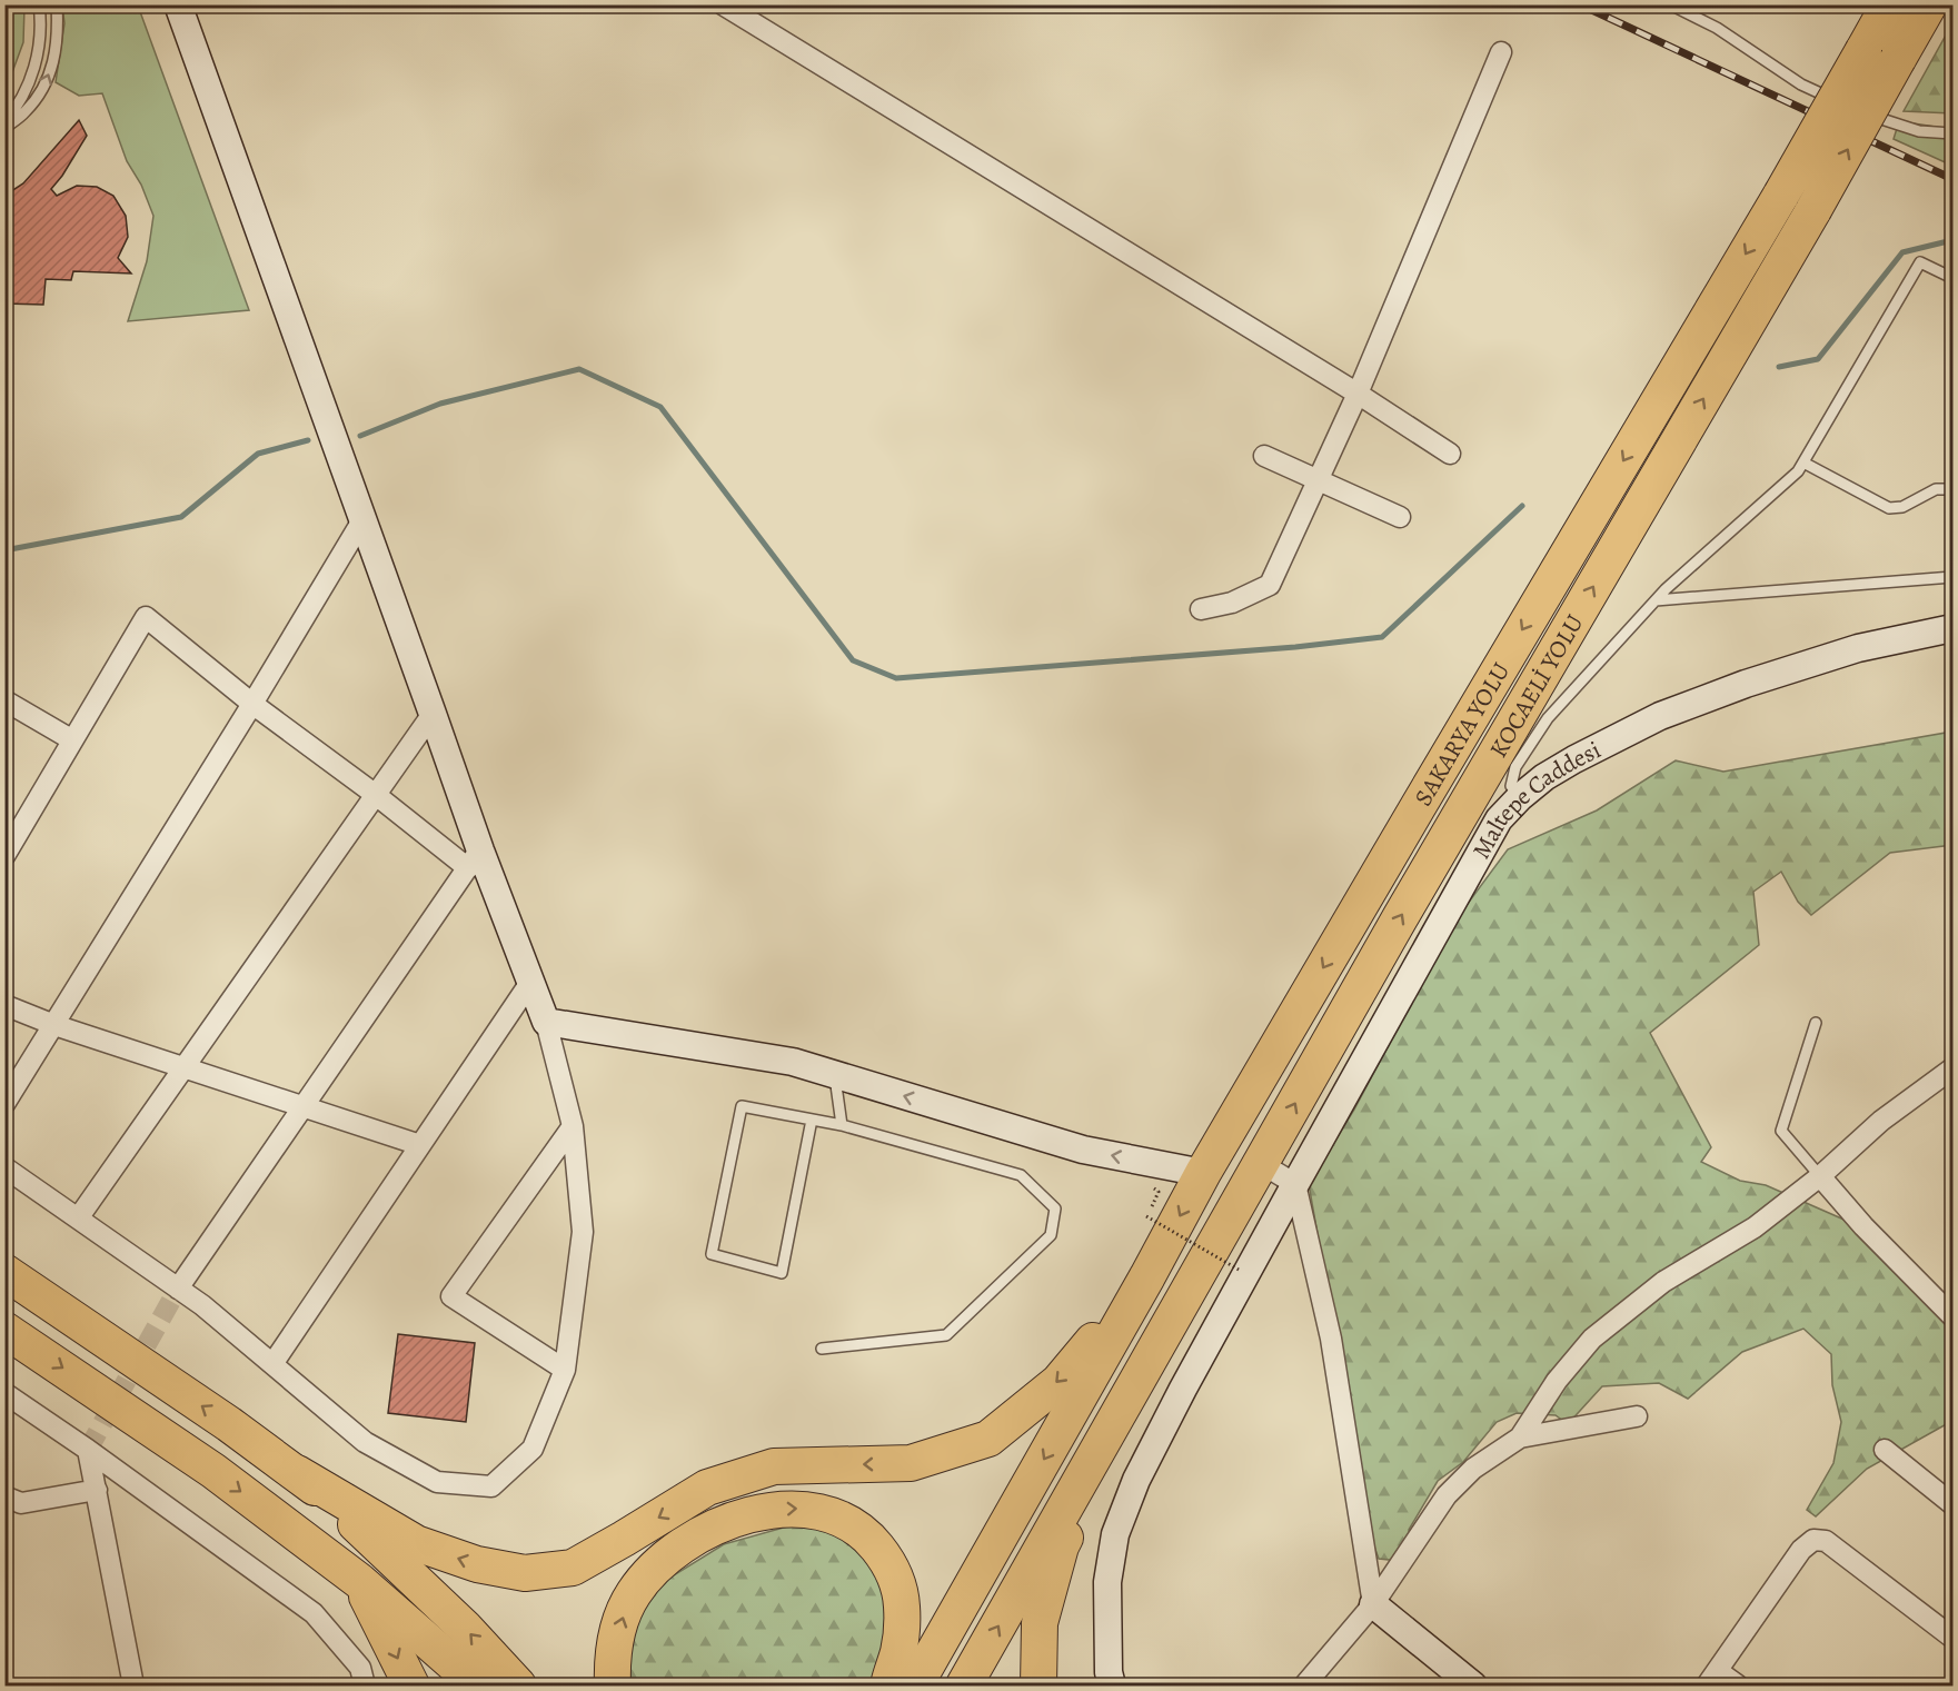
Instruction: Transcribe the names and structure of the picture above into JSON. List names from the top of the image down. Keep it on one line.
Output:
{"streets":{"highway":["KOCAELİ YOLU","SAKARYA YOLU"],"street":["Maltepe Caddesi"]},"one_way":["KOCAELİ YOLU","SAKARYA YOLU"]}
